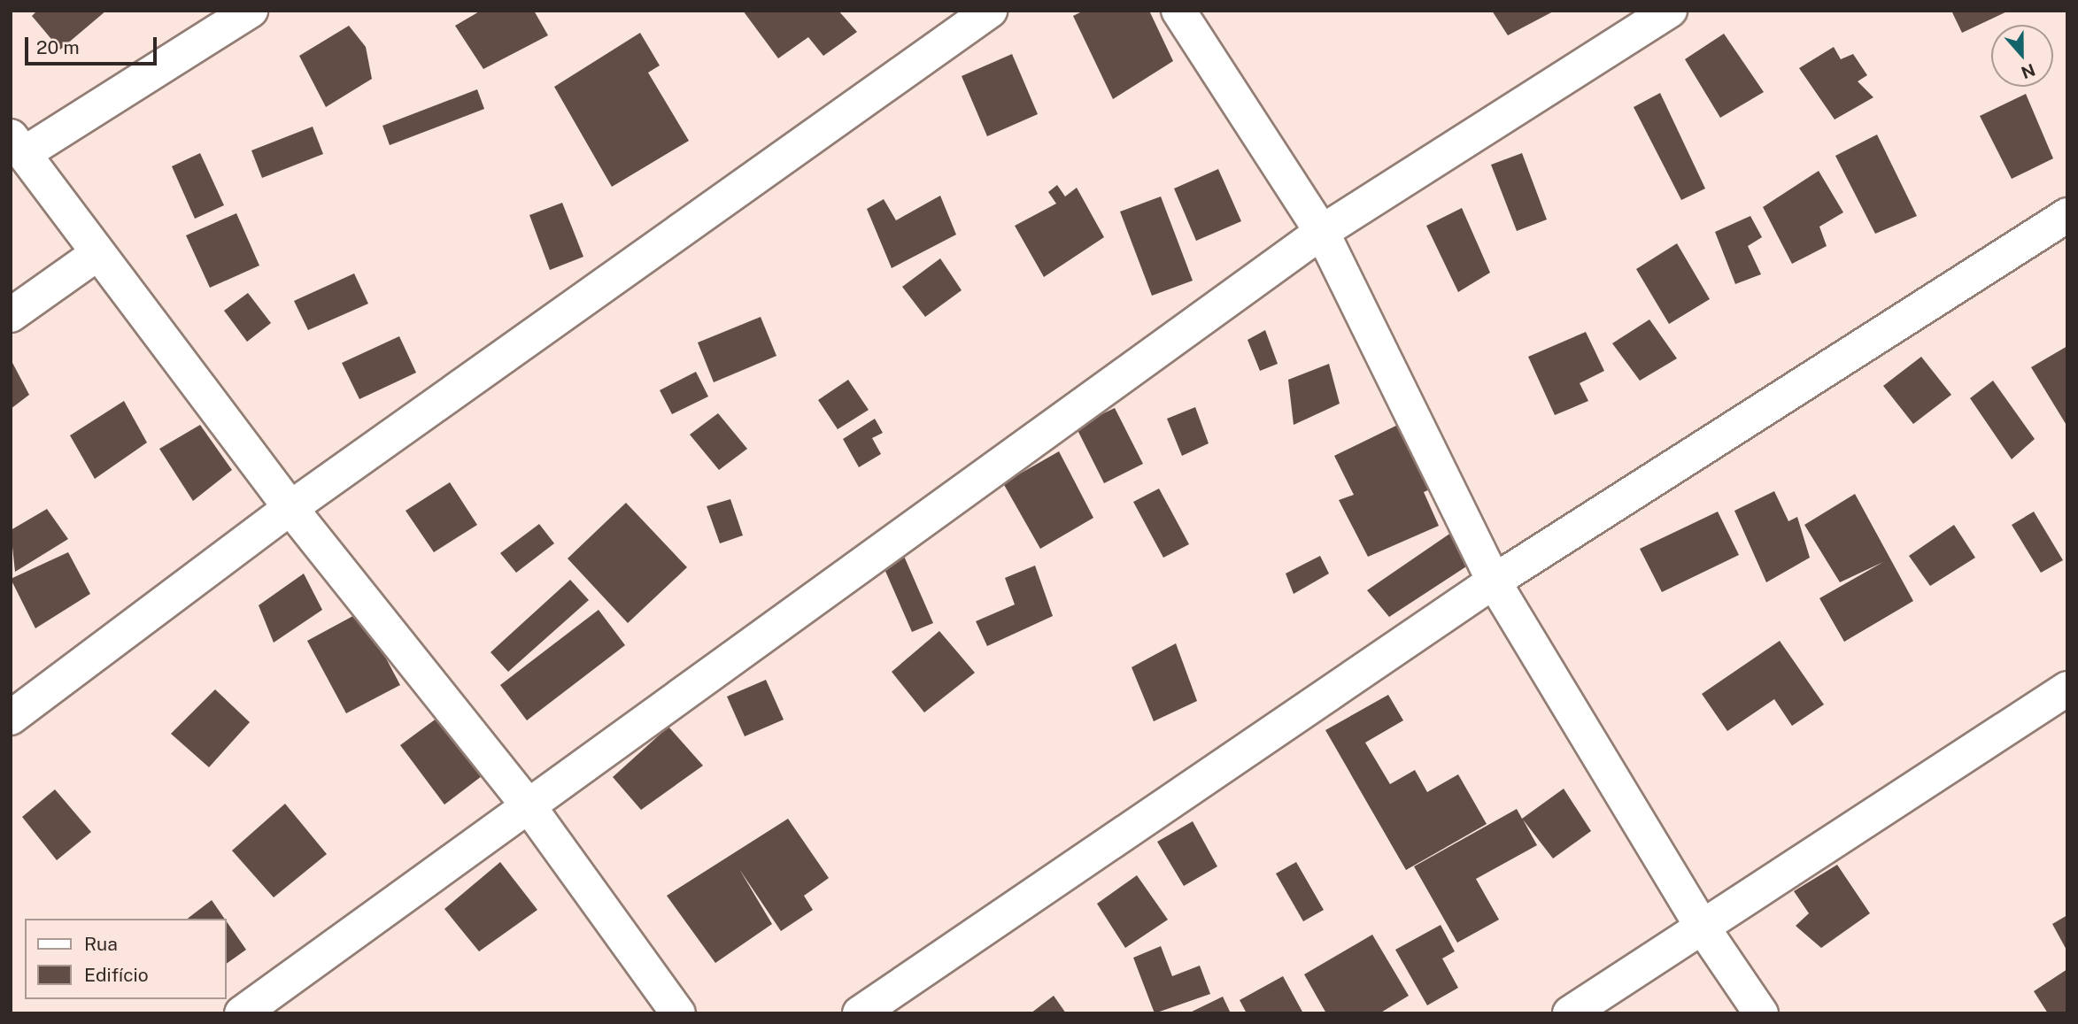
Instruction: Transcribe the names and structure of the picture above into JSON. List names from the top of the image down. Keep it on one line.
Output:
{"legend":["Rua","Edifício"],"scale_bar":"20 m","north":"bottom"}
